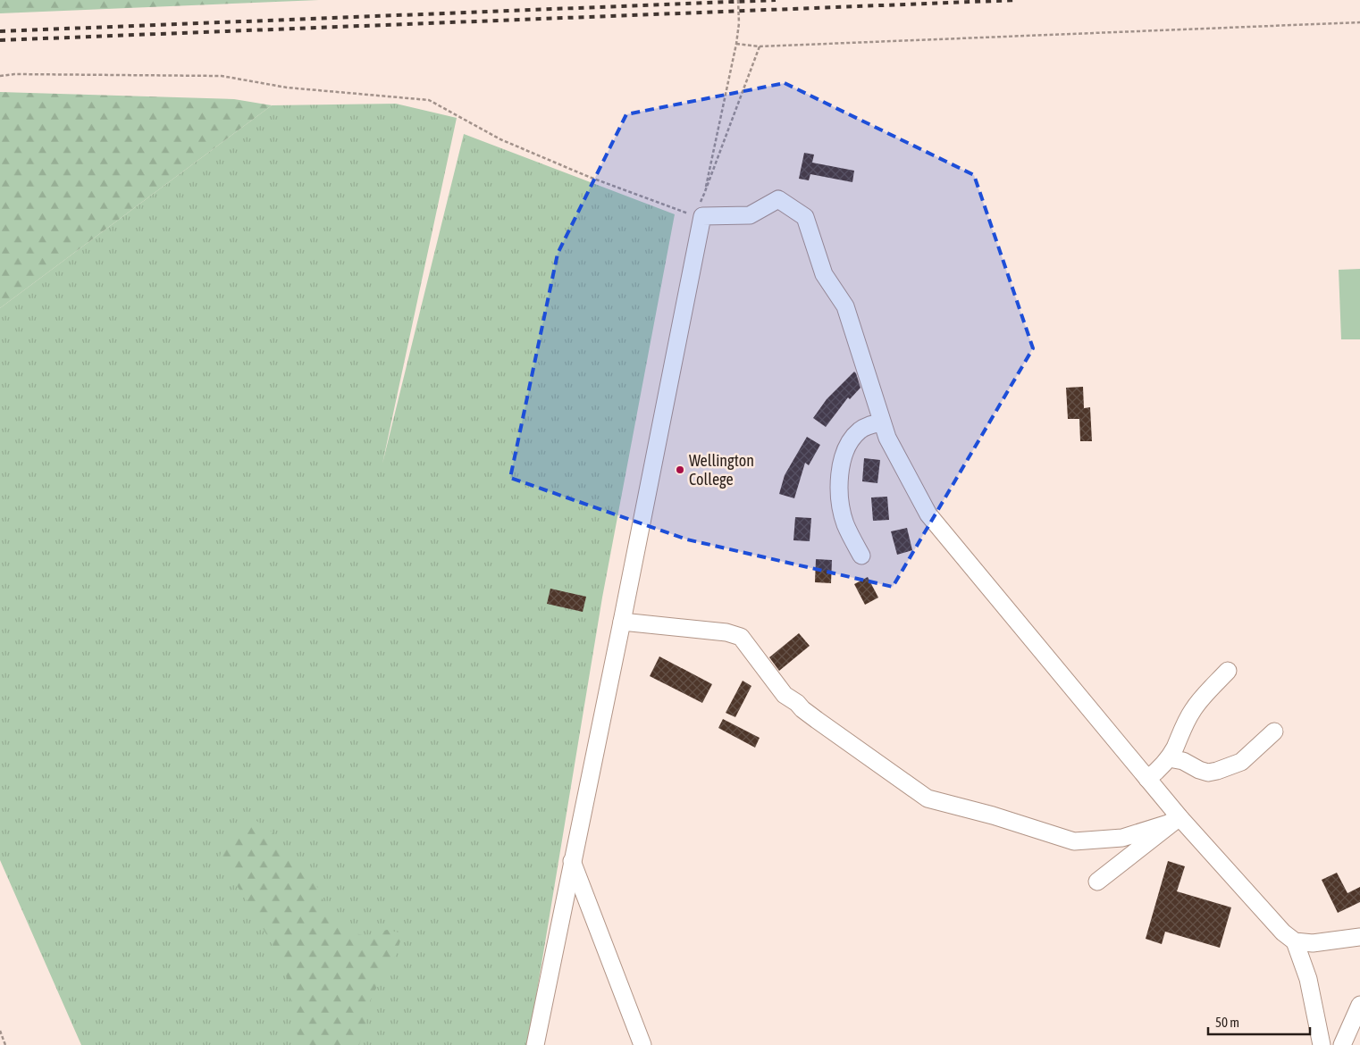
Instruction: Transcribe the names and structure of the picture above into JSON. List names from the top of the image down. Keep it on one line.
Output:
{"places":["Wellington College"],"scale_bar":"50 m"}
